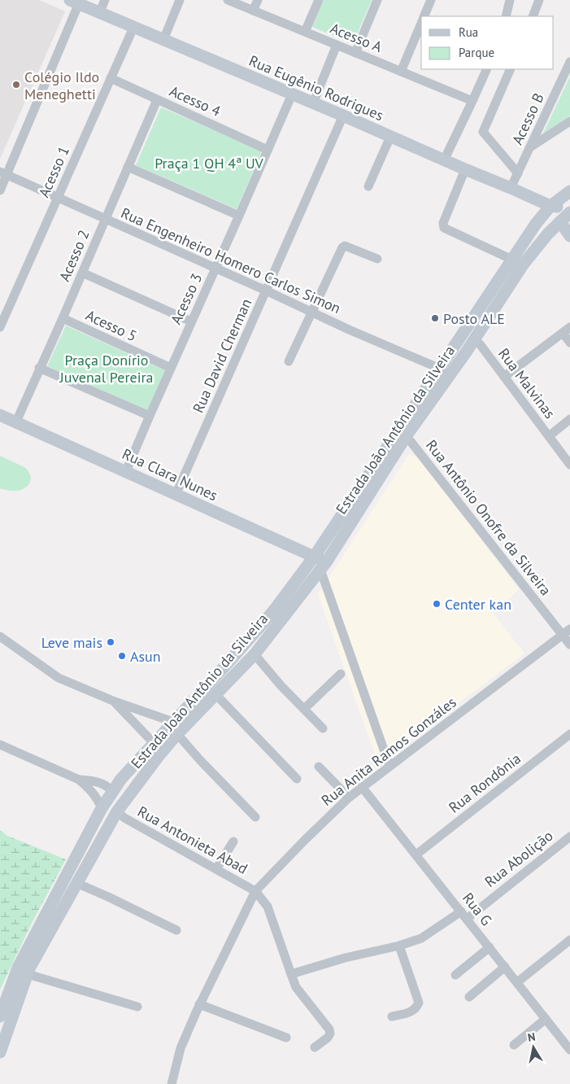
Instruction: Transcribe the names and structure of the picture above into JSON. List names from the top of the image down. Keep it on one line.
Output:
{"streets":{"main road":["Rua Eugênio Rodrigues","Estrada João Antônio da Silveira","Rua Clara Nunes"],"street":["Acesso A","Acesso 4","Acesso B","Acesso 1","Acesso 2","Rua Engenheiro Homero Carlos Simon","Acesso 3","Acesso 5","Rua David Cherman","Rua Malvinas","Rua Antônio Onofre da Silveira","Rua Anita Ramos Gonzáles","Rua Rondônia","Rua Antonieta Abad","Rua Abolição","Rua G"]},"crossings":[["Rua Eugênio Rodrigues","Acesso B"],["Rua Eugênio Rodrigues","Acesso 1"],["Rua Eugênio Rodrigues","Acesso 3"],["Rua Eugênio Rodrigues","Rua David Cherman"],["Rua Eugênio Rodrigues","Estrada João Antônio da Silveira"],["Acesso 4","Acesso 1"],["Acesso 4","Acesso 2"],["Acesso 4","Acesso 3"],["Acesso 1","Rua Engenheiro Homero Carlos Simon"],["Acesso 2","Rua Engenheiro Homero Carlos Simon"],["Acesso 2","Acesso 5"],["Acesso 2","Rua Clara Nunes"],["Rua Engenheiro Homero Carlos Simon","Acesso 3"],["Rua Engenheiro Homero Carlos Simon","Rua David Cherman"],["Rua Engenheiro Homero Carlos Simon","Estrada João Antônio da Silveira"],["Acesso 3","Acesso 5"],["Acesso 3","Rua Clara Nunes"],["Rua David Cherman","Rua Clara Nunes"],["Rua Malvinas","Estrada João Antônio da Silveira"],["Estrada João Antônio da Silveira","Rua Clara Nunes"],["Estrada João Antônio da Silveira","Rua Antônio Onofre da Silveira"],["Estrada João Antônio da Silveira","Rua Antonieta Abad"],["Rua Antônio Onofre da Silveira","Rua Anita Ramos Gonzáles"],["Rua Anita Ramos Gonzáles","Rua Antonieta Abad"],["Rua Anita Ramos Gonzáles","Rua G"],["Rua Rondônia","Rua G"],["Rua Abolição","Rua G"]],"parks":["Praça 1 QH 4ª UV","Praça Donírio Juvenal Pereira"],"places":["Colégio Ildo Meneghetti","Posto ALE","Center kan","Leve mais","Asun"],"legend":["Rua","Parque"],"north":"top"}
